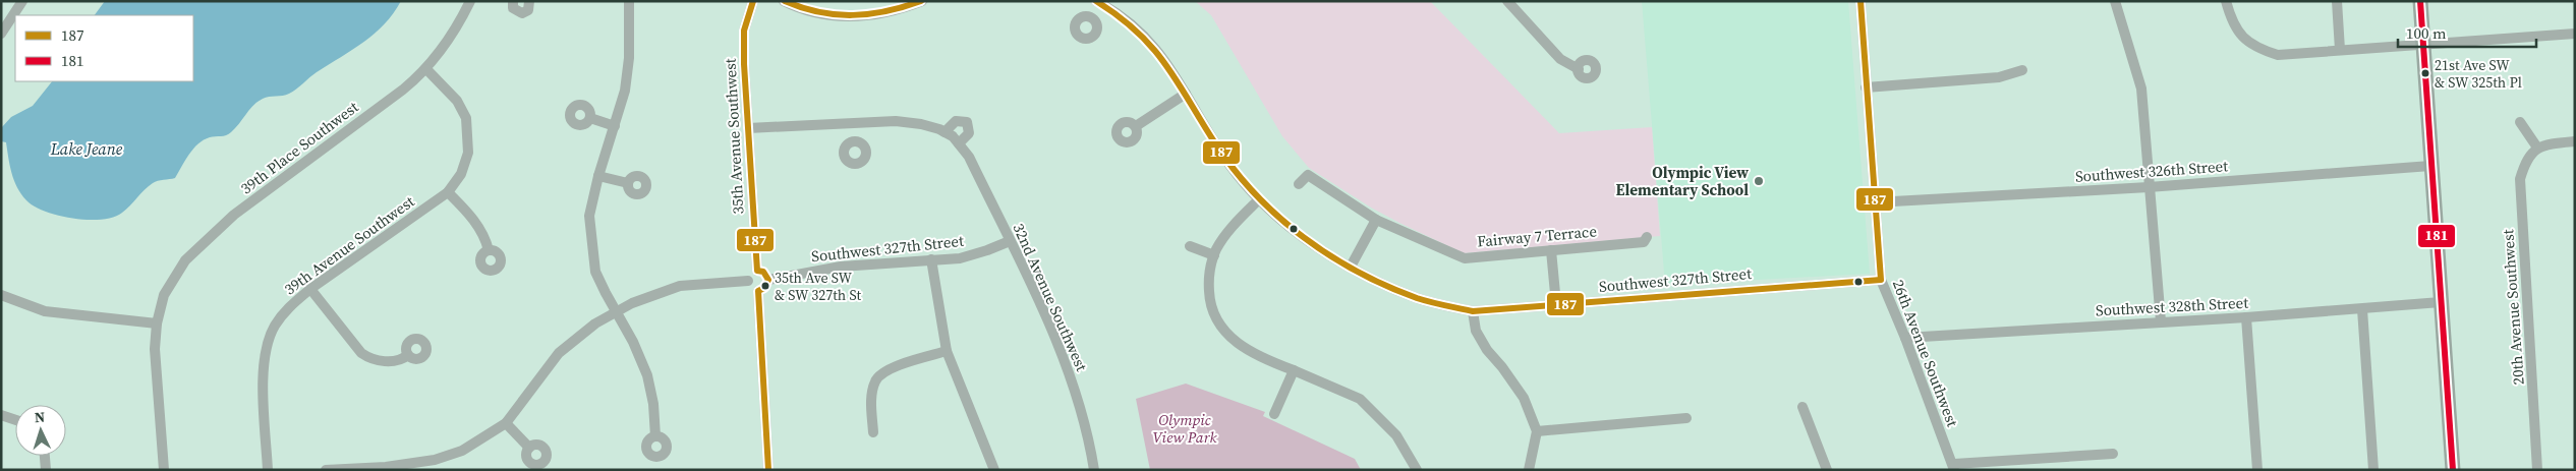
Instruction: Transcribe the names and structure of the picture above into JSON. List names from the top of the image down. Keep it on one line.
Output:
{"streets":{"street":["35th Avenue Southwest","39th Place Southwest","Southwest 326th Street","Fairway 7 Terrace","39th Avenue Southwest","Southwest 327th Street","32nd Avenue Southwest","Southwest 328th Street","20th Avenue Southwest","26th Avenue Southwest"]},"crossings":[["35th Avenue Southwest","Southwest 327th Street"],["39th Place Southwest","39th Avenue Southwest"],["Southwest 326th Street","26th Avenue Southwest"],["Southwest 327th Street","32nd Avenue Southwest"],["Southwest 327th Street","26th Avenue Southwest"],["Southwest 328th Street","26th Avenue Southwest"]],"water":["Lake Jeane"],"parks":["Olympic View Park"],"places":["21st Ave SW & SW 325th Pl","Olympic View Elementary School","35th Ave SW & SW 327th St"],"lines":["transit line 187","transit line 181"],"legend":["187","181"],"scale_bar":"100 m","north":"top"}
